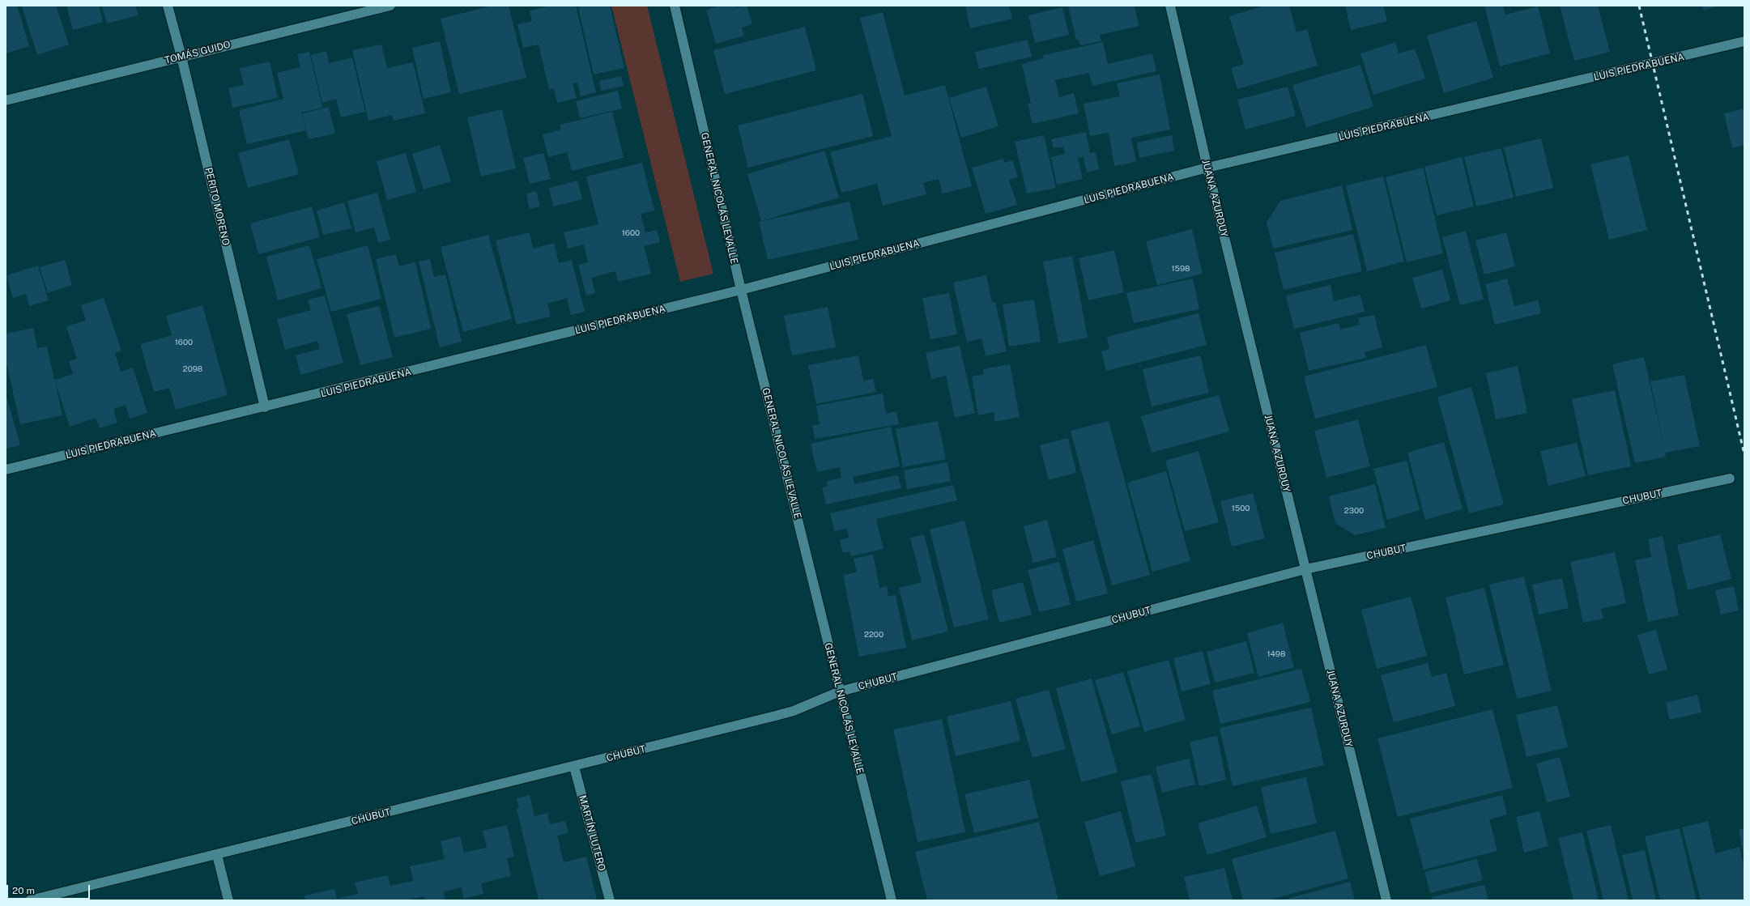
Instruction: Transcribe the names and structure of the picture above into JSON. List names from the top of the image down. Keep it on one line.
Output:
{"streets":{"street":["TOMÁS GUIDO","LUIS PIEDRABUENA","GENERAL NICOLÁS LEVALLE","JUANA AZURDUY","PERITO MORENO","CHUBUT","MARTÍN LUTERO"]},"crossings":[["TOMÁS GUIDO","PERITO MORENO"],["LUIS PIEDRABUENA","GENERAL NICOLÁS LEVALLE"],["LUIS PIEDRABUENA","JUANA AZURDUY"],["LUIS PIEDRABUENA","PERITO MORENO"],["GENERAL NICOLÁS LEVALLE","CHUBUT"],["JUANA AZURDUY","CHUBUT"],["CHUBUT","MARTÍN LUTERO"]],"house_numbers":["1600","1598","1600","2098","1500","2300","2200","1498"],"scale_bar":"20 m"}
